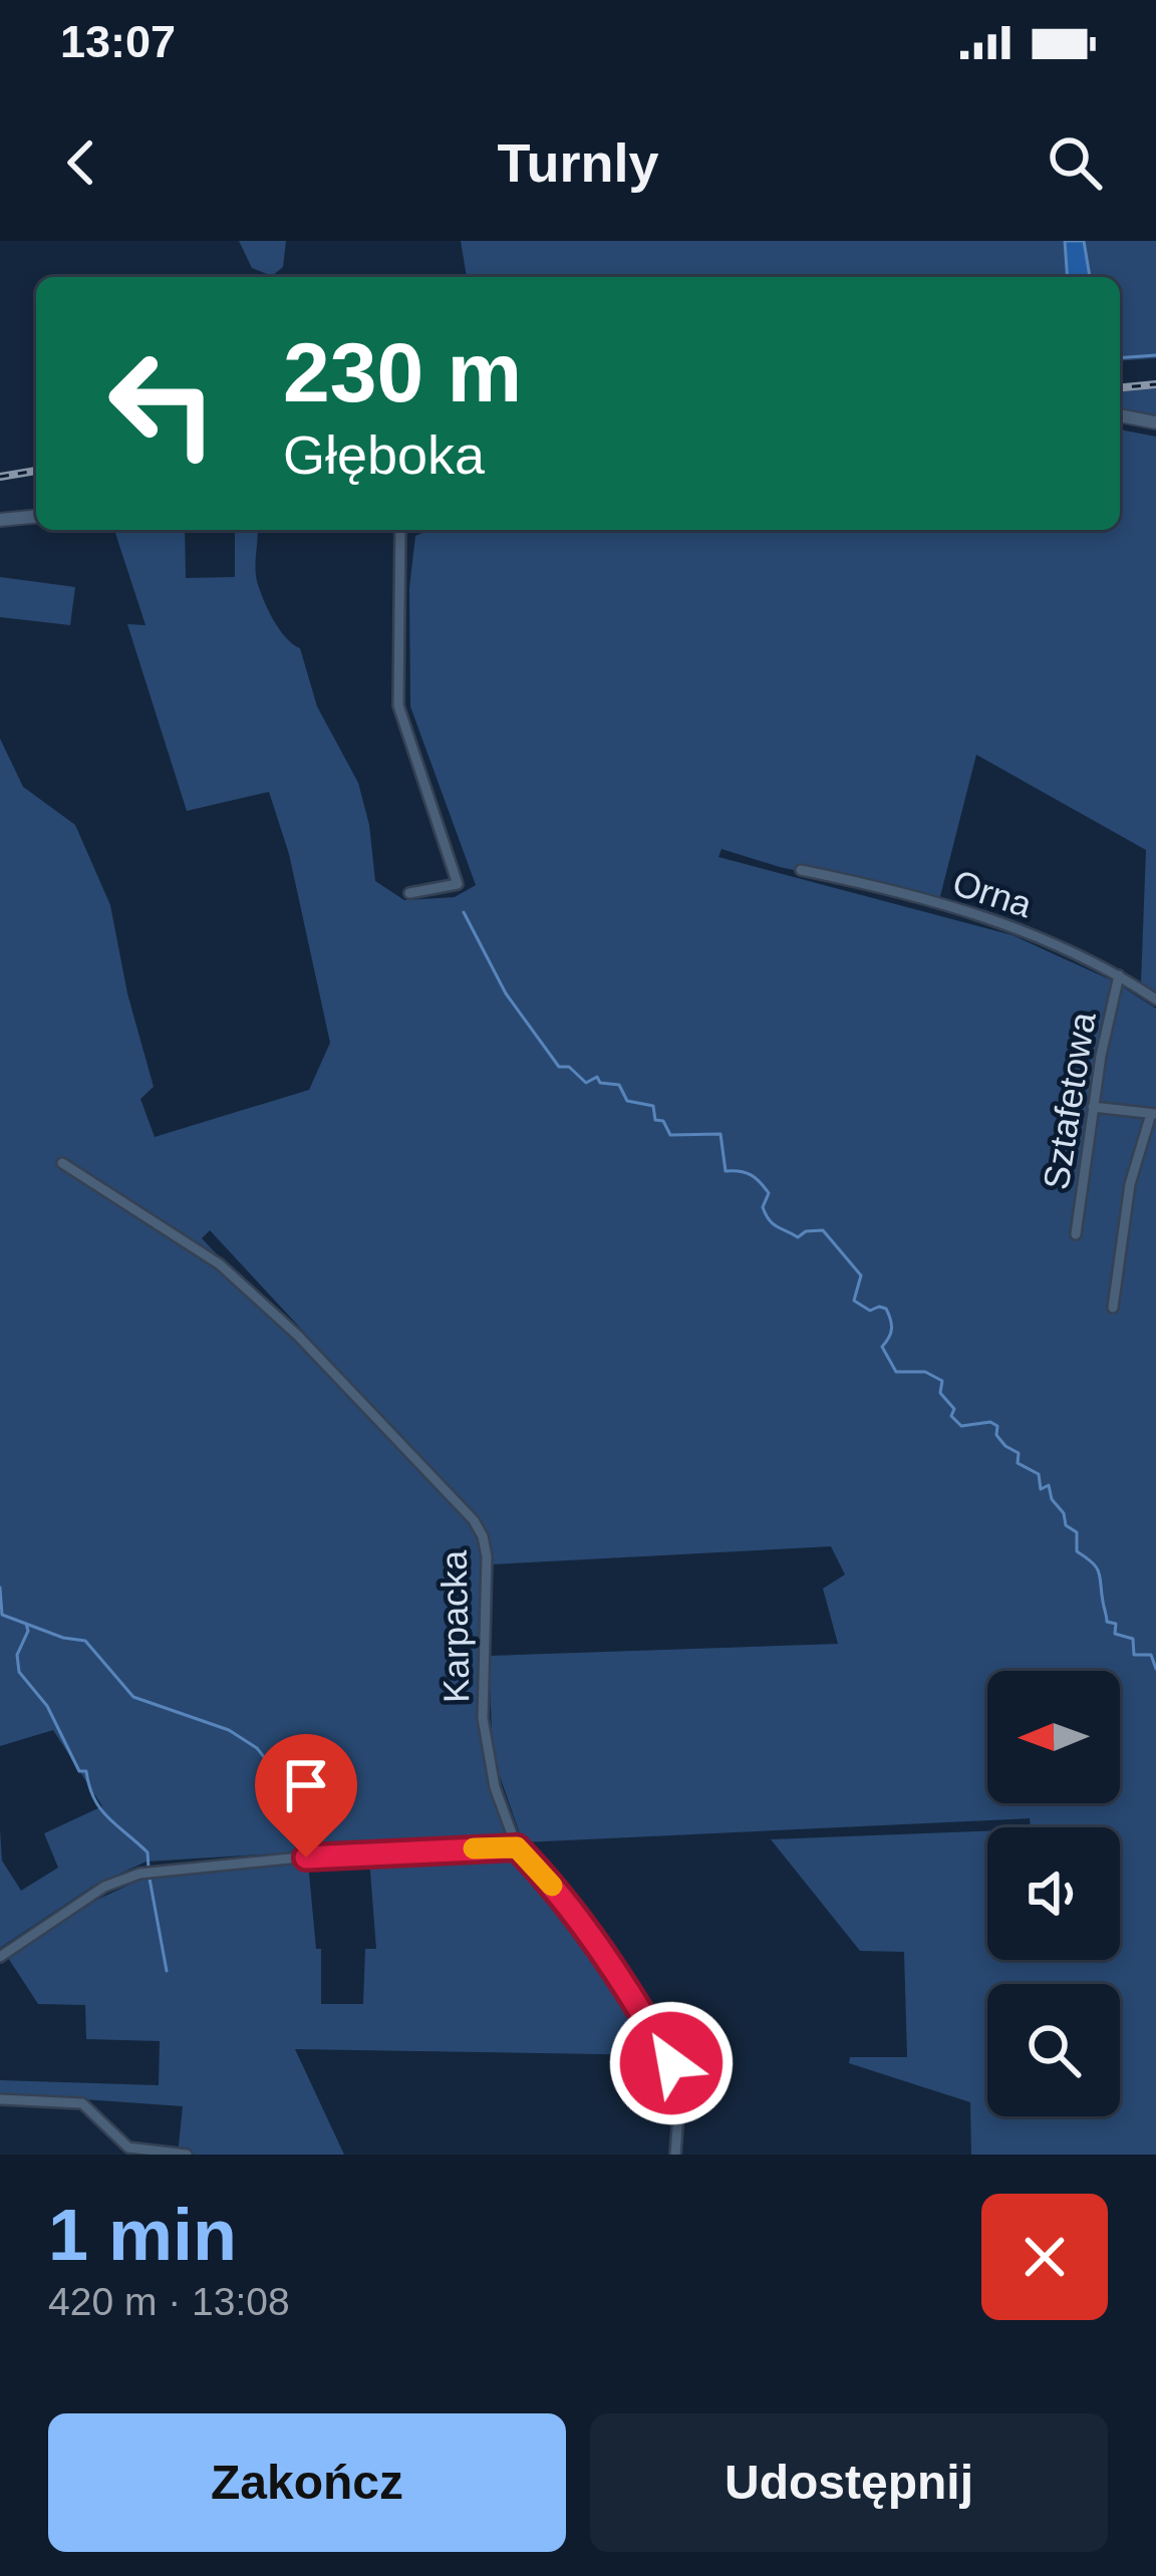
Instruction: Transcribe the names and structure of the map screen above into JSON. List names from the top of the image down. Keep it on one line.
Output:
{"streets":{"street":["Orna","Sztafetowa","Karpacka"]},"crossings":[["Orna","Sztafetowa"]],"north":"left","page":{"status":"13:07","header":"Turnly","turn":["230 m","Głęboka"],"heading":["1 min","420 m · 13:08"],"buttons":["Zakończ","Udostępnij"]}}
